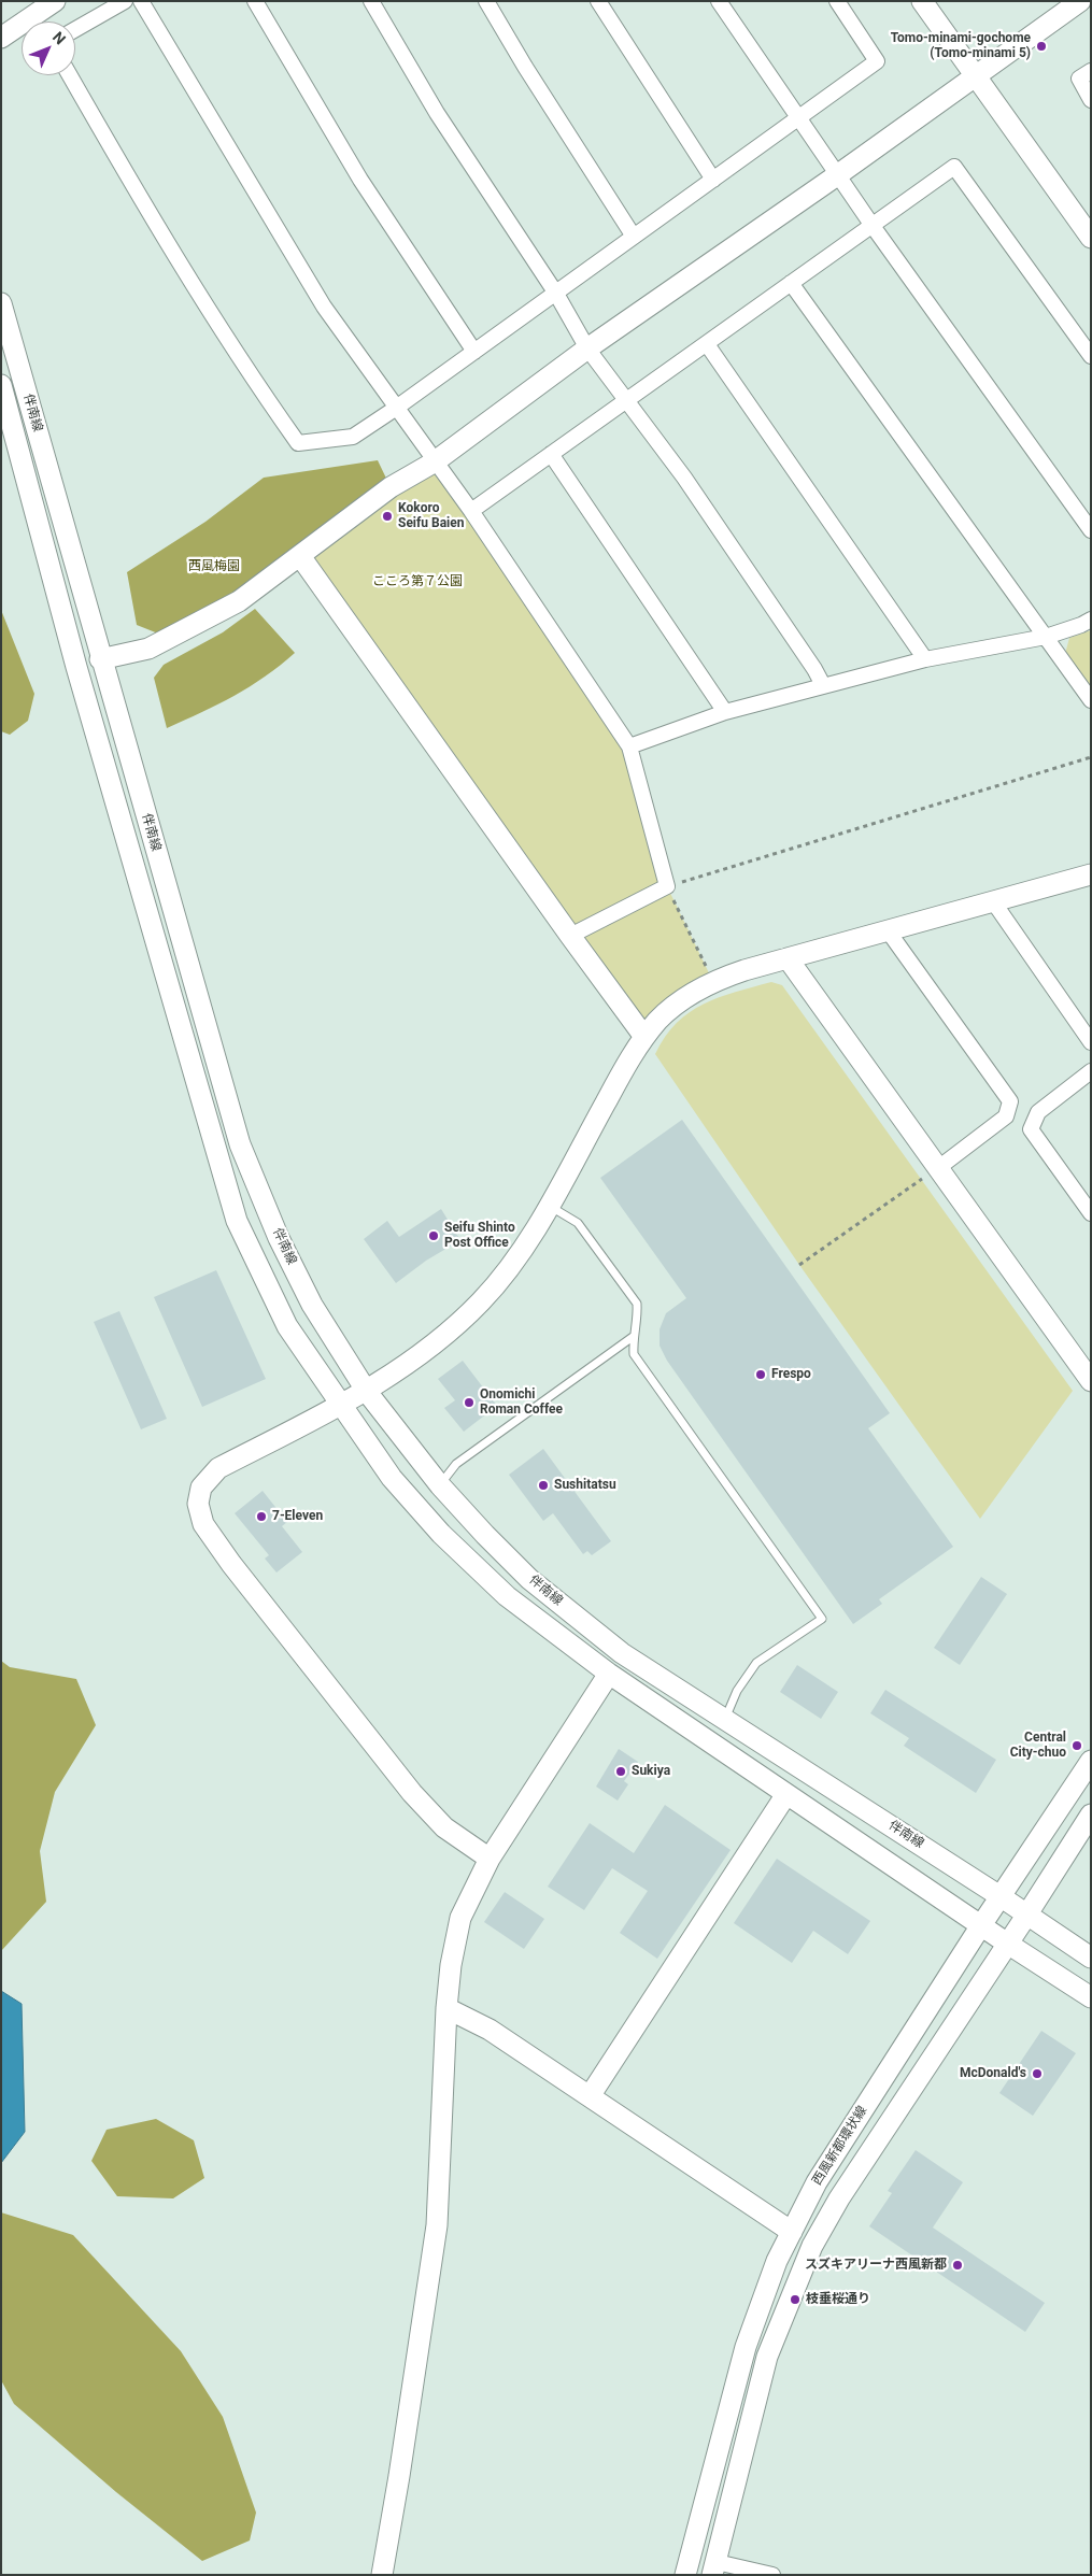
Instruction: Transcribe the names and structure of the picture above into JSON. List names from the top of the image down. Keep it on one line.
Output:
{"streets":{"street":["伴南線","西風新都環状線"]},"crossings":[["伴南線","西風新都環状線"]],"parks":["西風梅園","こころ第７公園"],"places":["Tomo-minami-gochome (Tomo-minami 5)","Kokoro Seifu Baien","Seifu Shinto Post Office","Frespo","Onomichi Roman Coffee","Sushitatsu","7-Eleven","Central City-chuo","Sukiya","McDonald's","スズキアリーナ西風新都","枝垂桜通り"],"north":"top right"}
